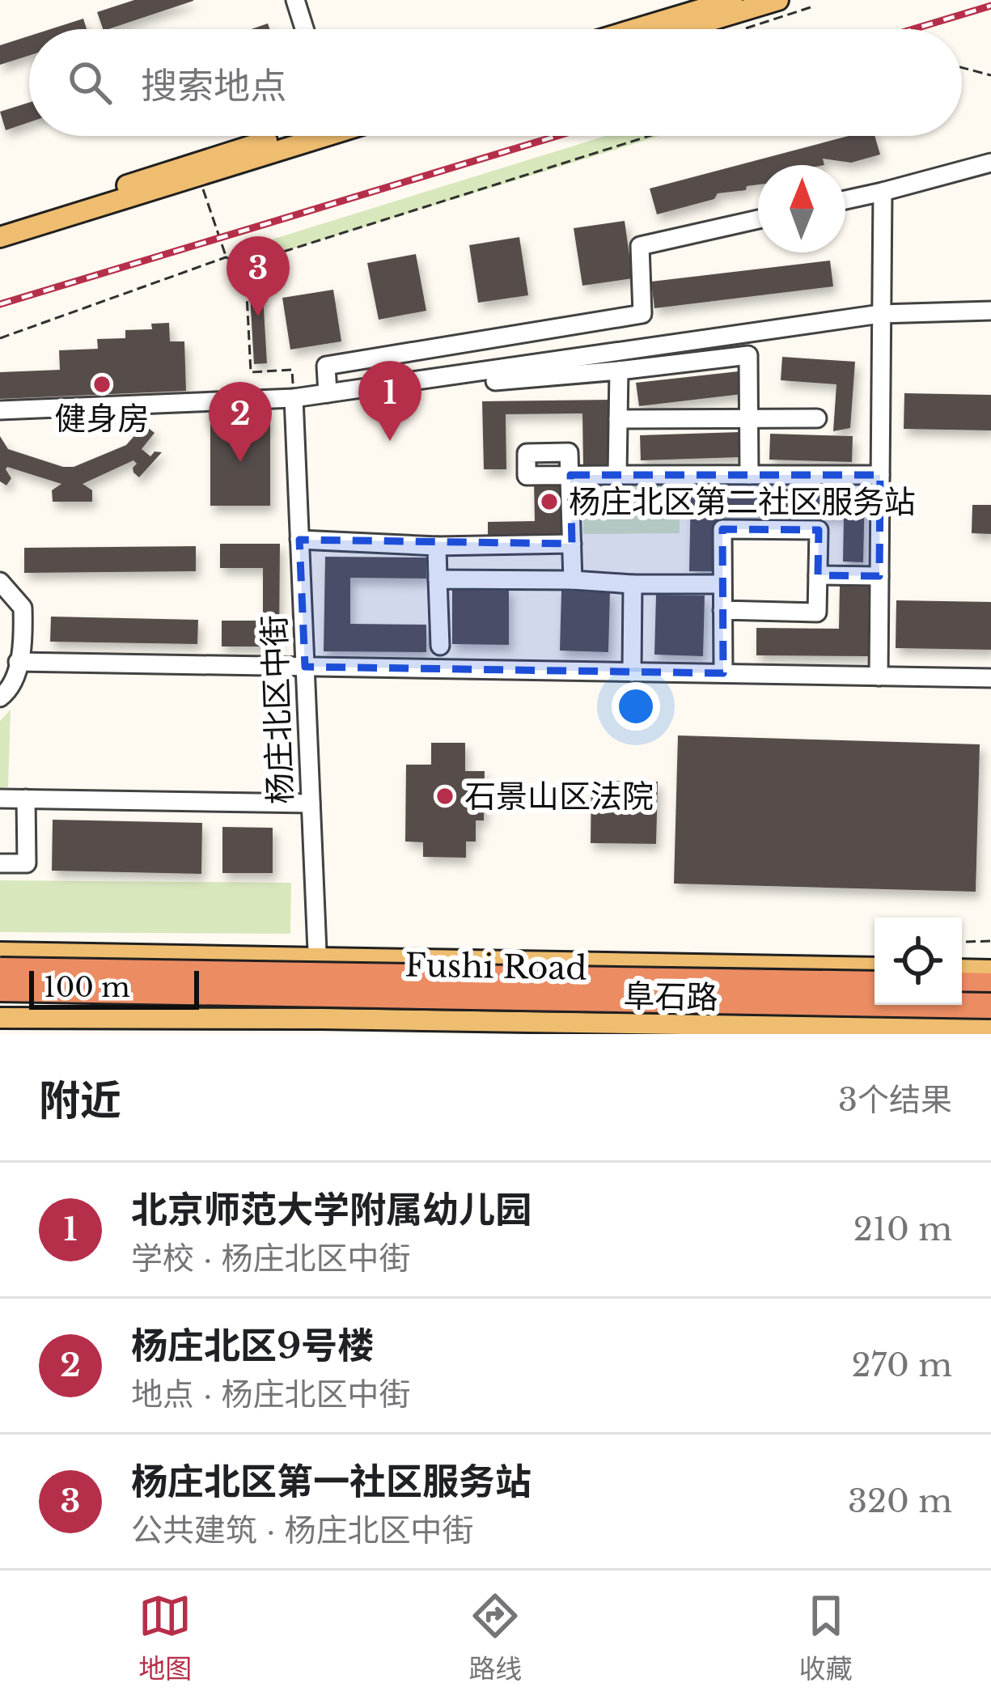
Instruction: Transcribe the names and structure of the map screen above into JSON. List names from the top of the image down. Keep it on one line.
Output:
{"streets":{"highway":["Fushi Road"],"main road":["阜石路"],"street":["杨庄北区中街"]},"crossings":[["杨庄北区中街","阜石路"]],"places":["健身房","杨庄北区第二社区服务站","石景山区法院"],"scale_bar":"100 m","north":"top","page":{"search":"搜索地点","pins":["3","1","2"],"scale":"100 m","heading":["附近","3个结果"],"list":[{"mark":"1","name":"北京师范大学附属幼儿园","note":"学校 · 杨庄北区中街","value":"210 m"},{"mark":"2","name":"杨庄北区9号楼","note":"地点 · 杨庄北区中街","value":"270 m"},{"mark":"3","name":"杨庄北区第一社区服务站","note":"公共建筑 · 杨庄北区中街","value":"320 m"}],"nav":["地图","路线","收藏"]}}
